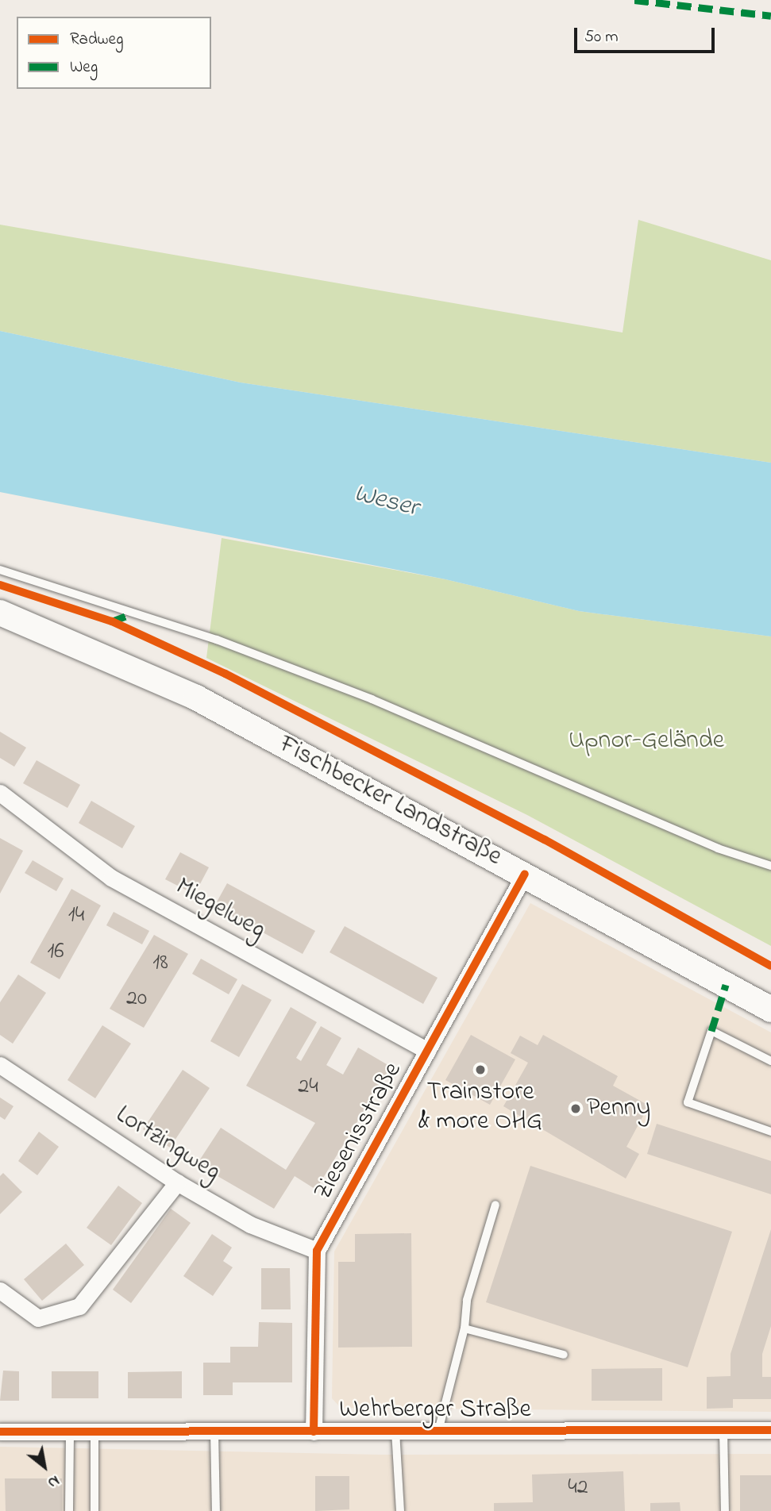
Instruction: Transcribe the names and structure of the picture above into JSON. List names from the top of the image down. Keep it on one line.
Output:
{"streets":{"main road":["Fischbecker Landstraße"],"street":["Miegelweg","Ziesenisstraße","Lortzingweg","Wehrberger Straße"]},"crossings":[["Fischbecker Landstraße","Ziesenisstraße"],["Miegelweg","Ziesenisstraße"],["Ziesenisstraße","Lortzingweg"],["Ziesenisstraße","Wehrberger Straße"]],"water":["Weser"],"parks":["Upnor-Gelände"],"places":["Trainstore & more OHG","Penny"],"house_numbers":["14","16","18","20","24","42"],"legend":["Radweg","Weg"],"scale_bar":"50 m","north":"bottom right"}
